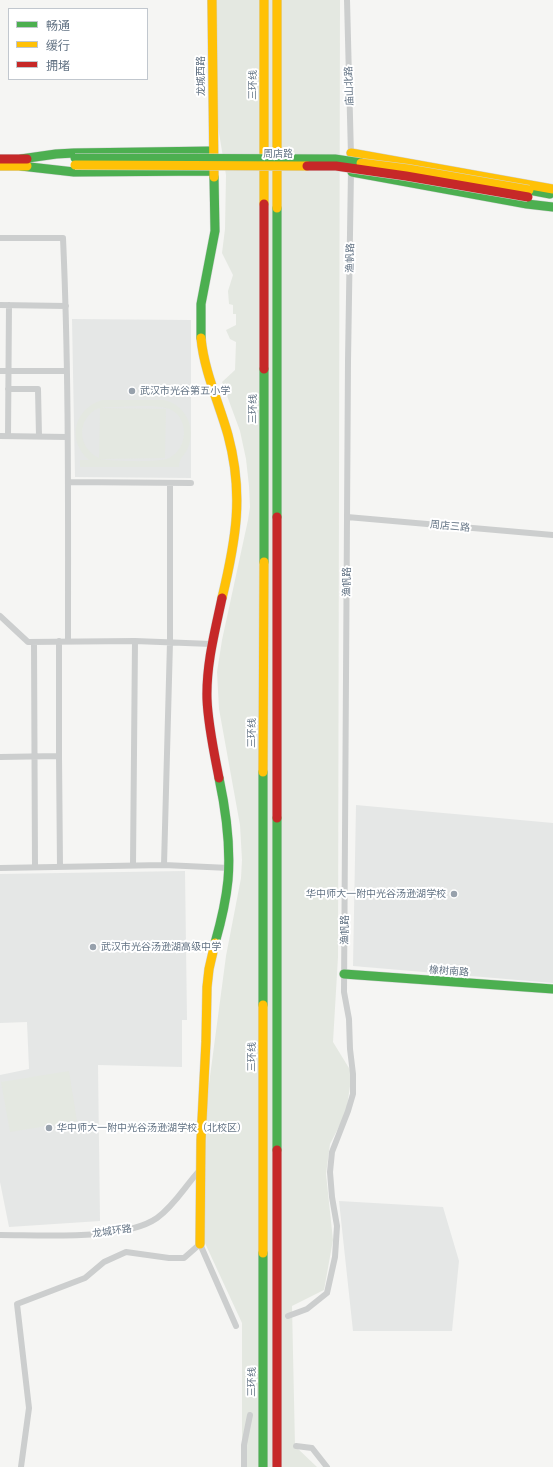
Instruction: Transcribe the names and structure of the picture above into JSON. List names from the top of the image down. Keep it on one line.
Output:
{"streets":{"main road":["龙城西路","三环线","周店路","橡树南路"],"street":["庙山北路","渔帆路","周店三路","龙城环路"]},"crossings":[["龙城西路","龙城环路"],["庙山北路","渔帆路"],["渔帆路","周店三路"],["渔帆路","橡树南路"]],"places":["武汉市光谷第五小学","华中师大一附中光谷汤逊湖学校","武汉市光谷汤逊湖高级中学","华中师大一附中光谷汤逊湖学校（北校区）"],"legend":["畅通","缓行","拥堵"]}
